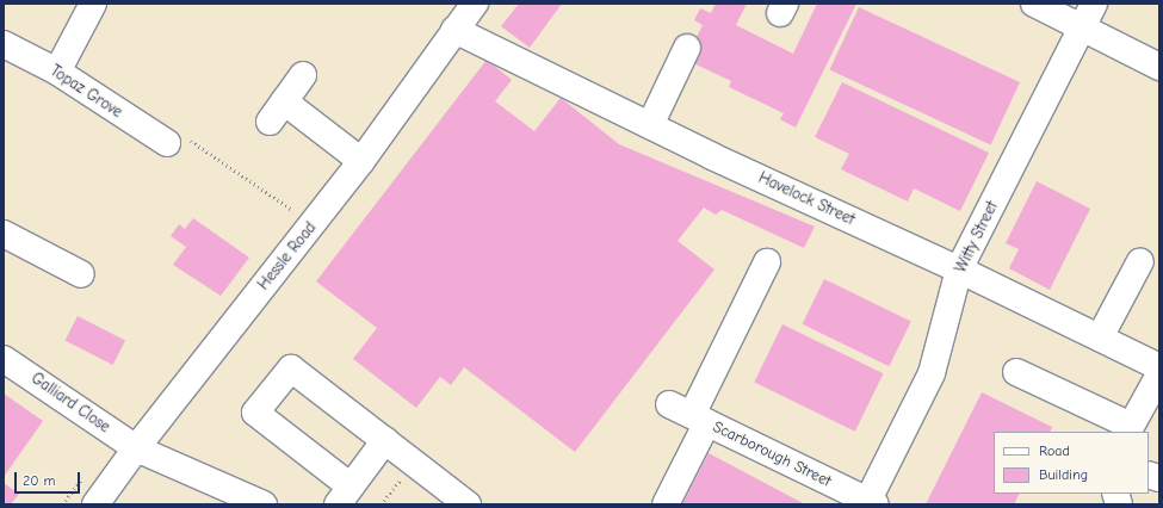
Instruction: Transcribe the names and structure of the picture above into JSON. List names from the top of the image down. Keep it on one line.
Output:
{"streets":{"street":["Topaz Grove","Havelock Street","Witty Street","Hessle Road","Galliard Close","Scarborough Street"]},"crossings":[["Havelock Street","Witty Street"],["Havelock Street","Hessle Road"],["Witty Street","Scarborough Street"],["Hessle Road","Galliard Close"]],"legend":["Road","Building"],"scale_bar":"20 m"}
